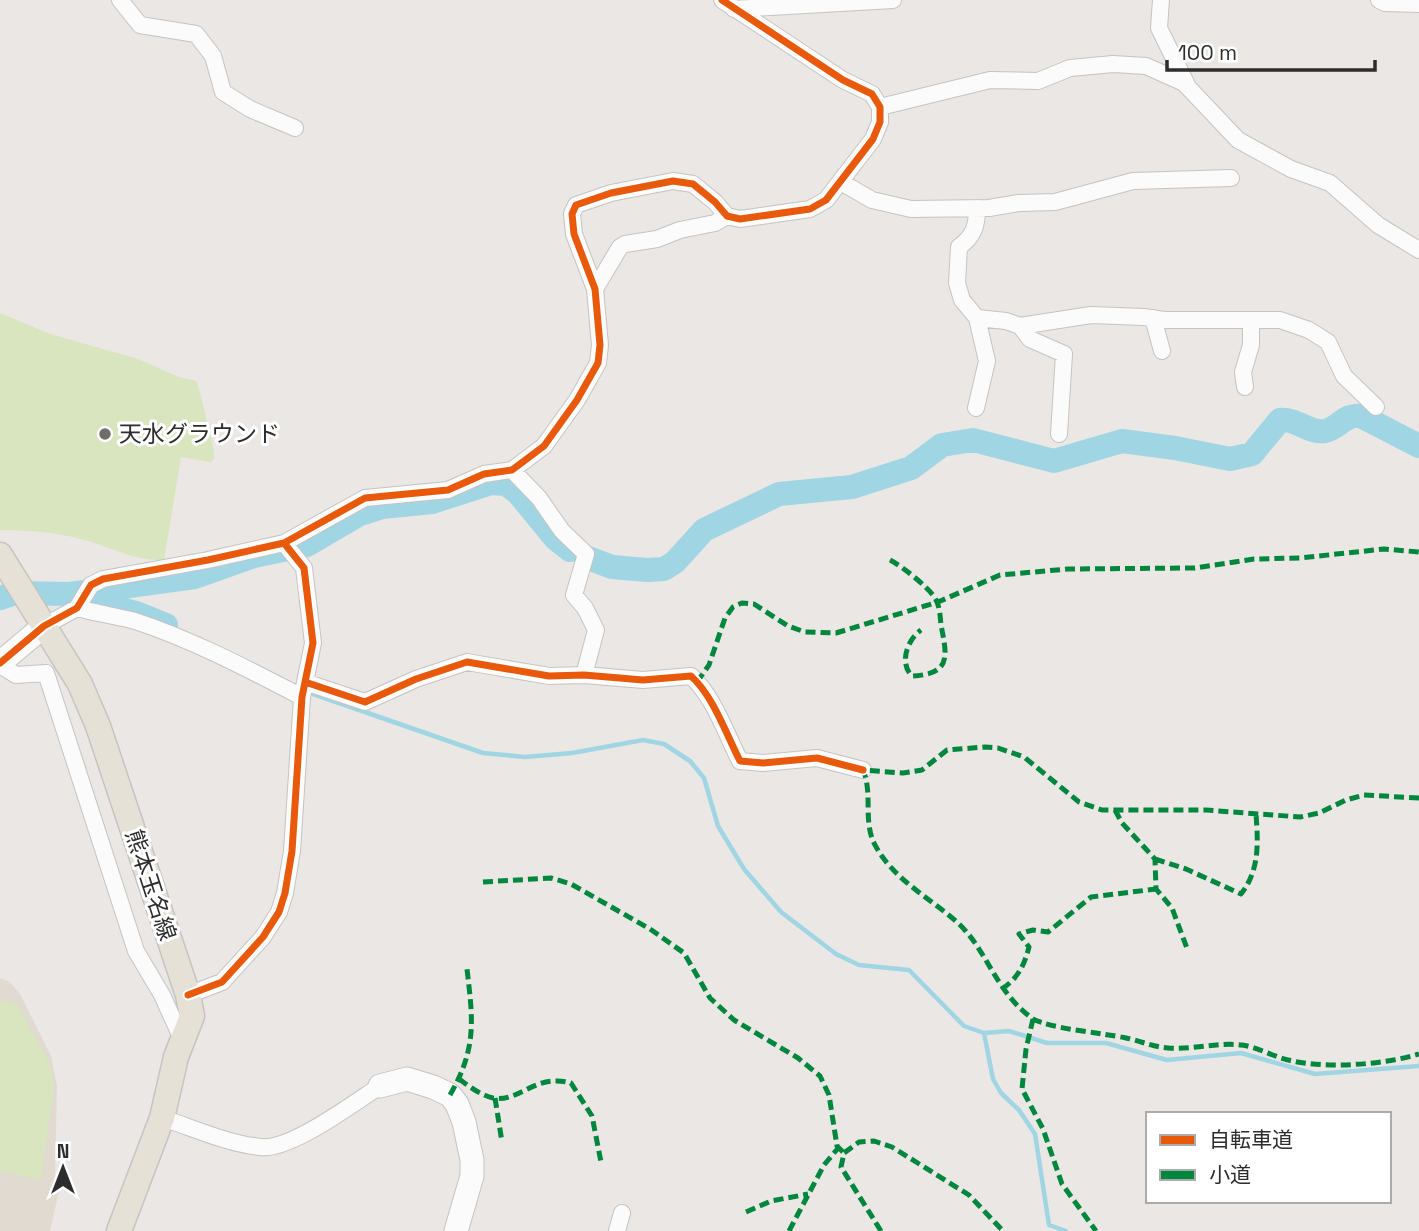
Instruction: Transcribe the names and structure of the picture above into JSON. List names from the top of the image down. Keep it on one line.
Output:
{"streets":{"main road":["熊本玉名線"]},"places":["天水グラウンド"],"legend":["自転車道","小道"],"scale_bar":"100 m","north":"top"}
